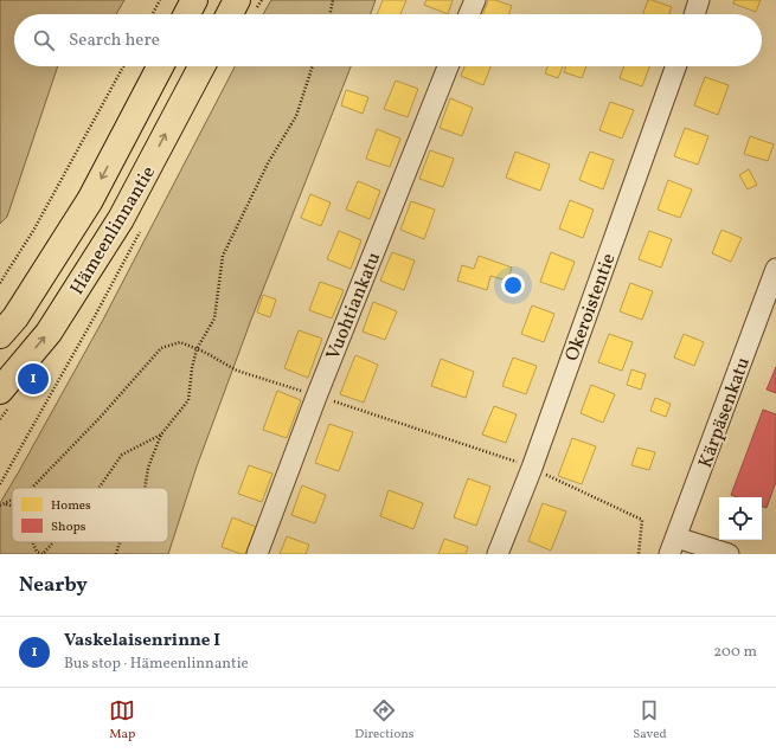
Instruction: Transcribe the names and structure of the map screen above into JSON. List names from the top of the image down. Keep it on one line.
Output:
{"streets":{"main road":["Hämeenlinnantie"],"street":["Vuohtiankatu","Okeroistentie","Kärpäsenkatu"]},"legend":["Homes","Shops"],"page":{"search":"Search here","pins":"1","heading":"Nearby","list":[{"mark":"1","name":"Vaskelaisenrinne I","note":"Bus stop · Hämeenlinnantie","value":"200 m"}],"nav":["Map","Directions","Saved"]}}
